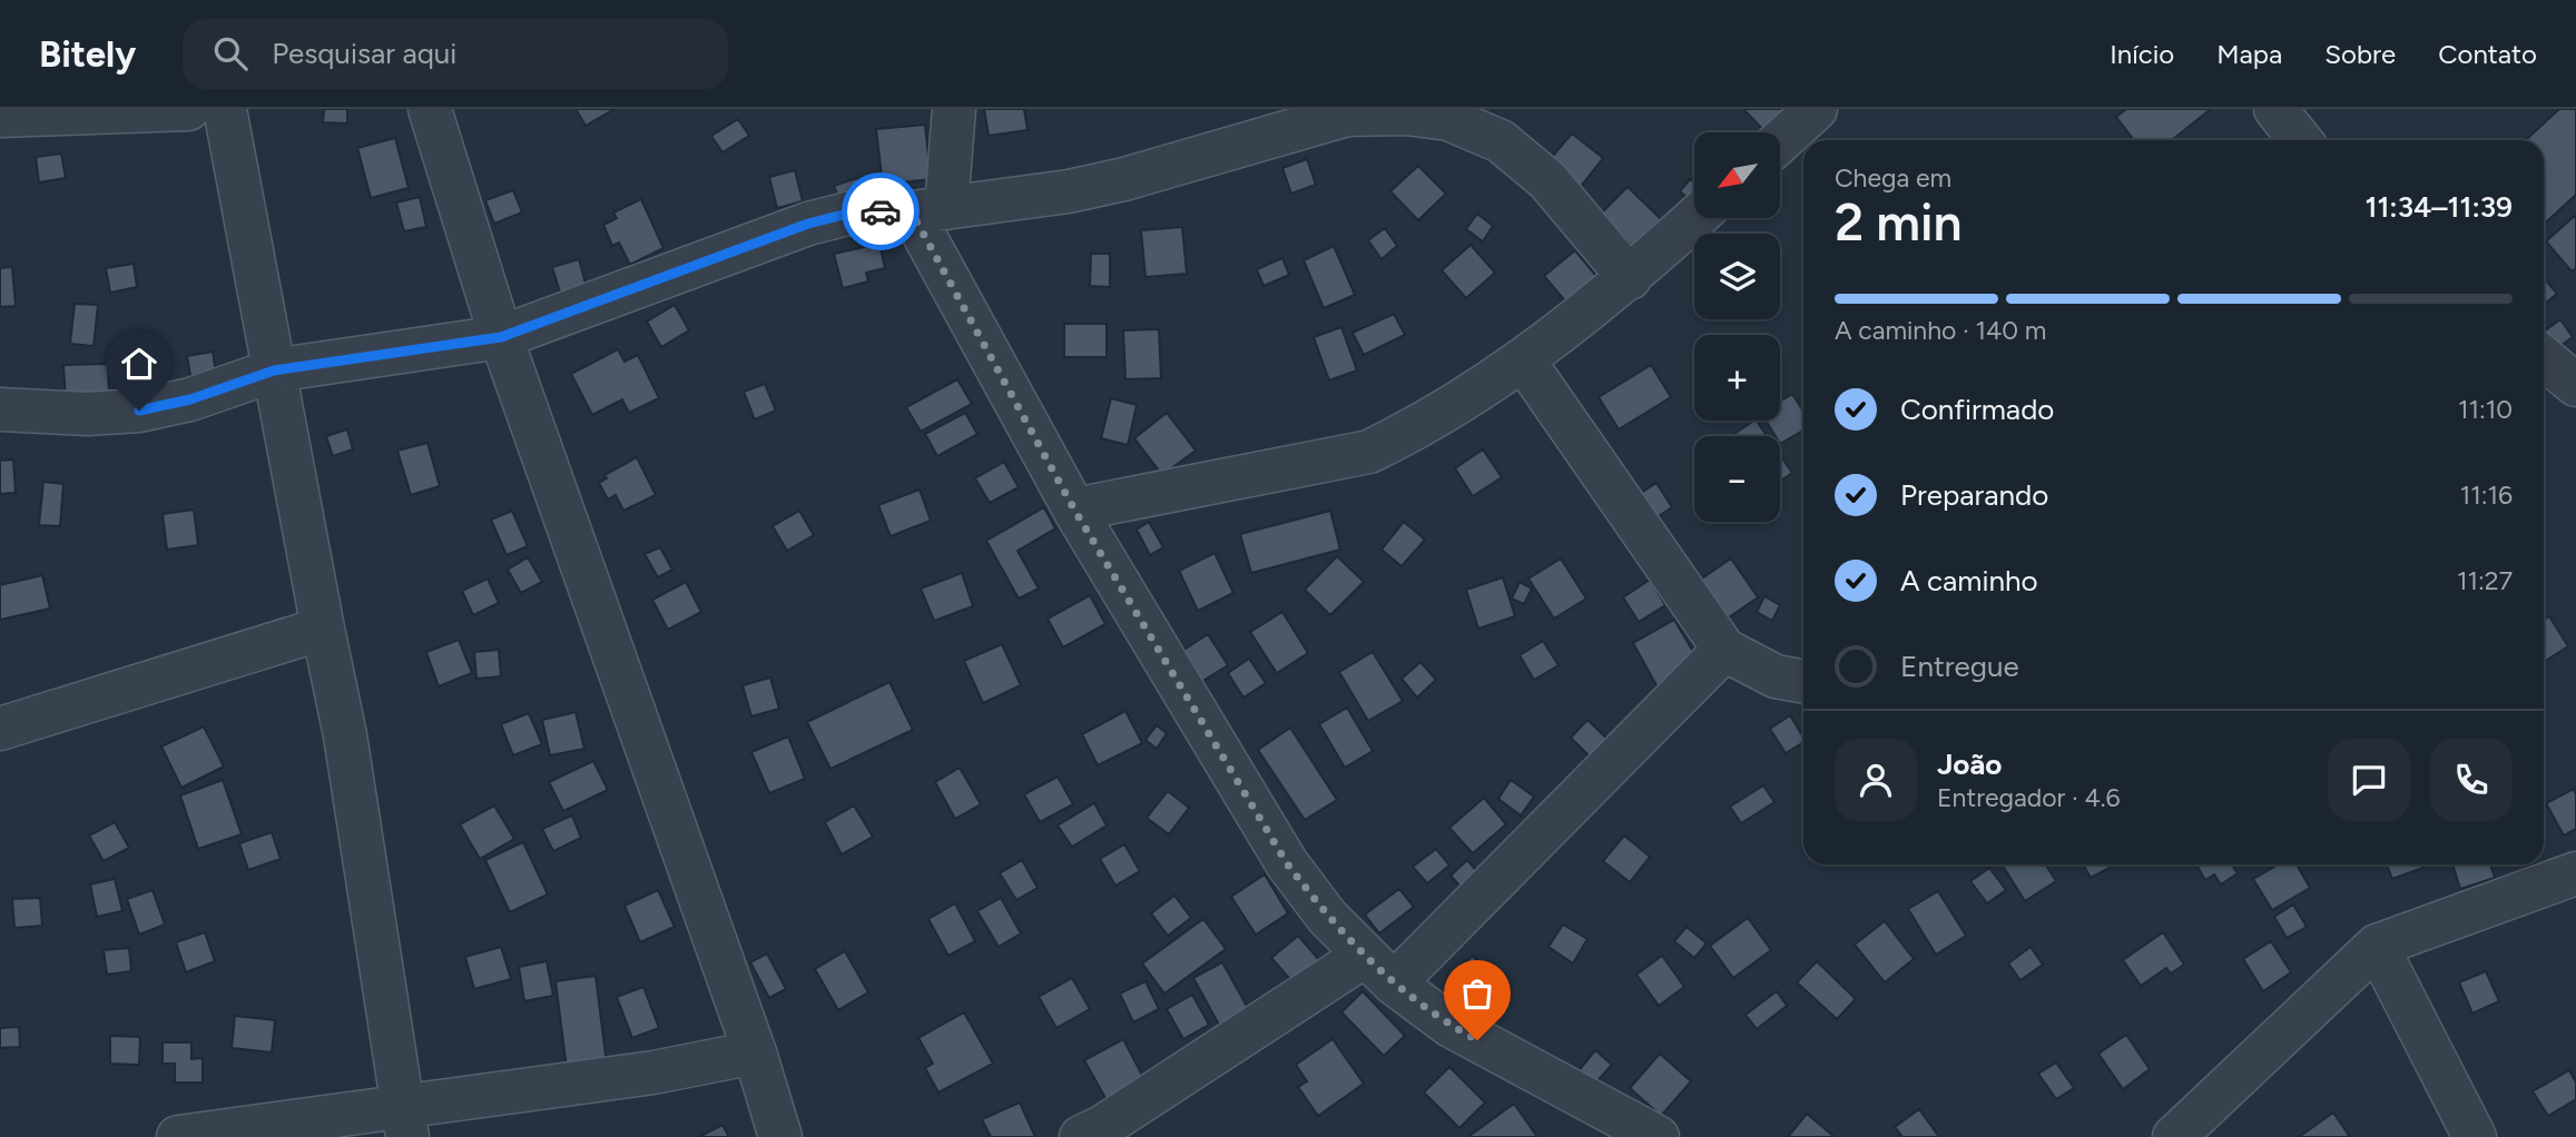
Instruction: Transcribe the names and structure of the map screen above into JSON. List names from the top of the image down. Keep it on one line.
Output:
{"north":"bottom left","page":{"header":"Bitely","search":"Pesquisar aqui","nav":["Início","Mapa","Sobre","Contato"],"map_buttons":["+","−"],"heading":["2 min","Chega em","11:34–11:39"],"panel":["João","Entregador · 4.6"],"bar":"A caminho · 140 m","list":[["Confirmado","11:10"],["Preparando","11:16"],["A caminho","11:27"],"Entregue"]}}
